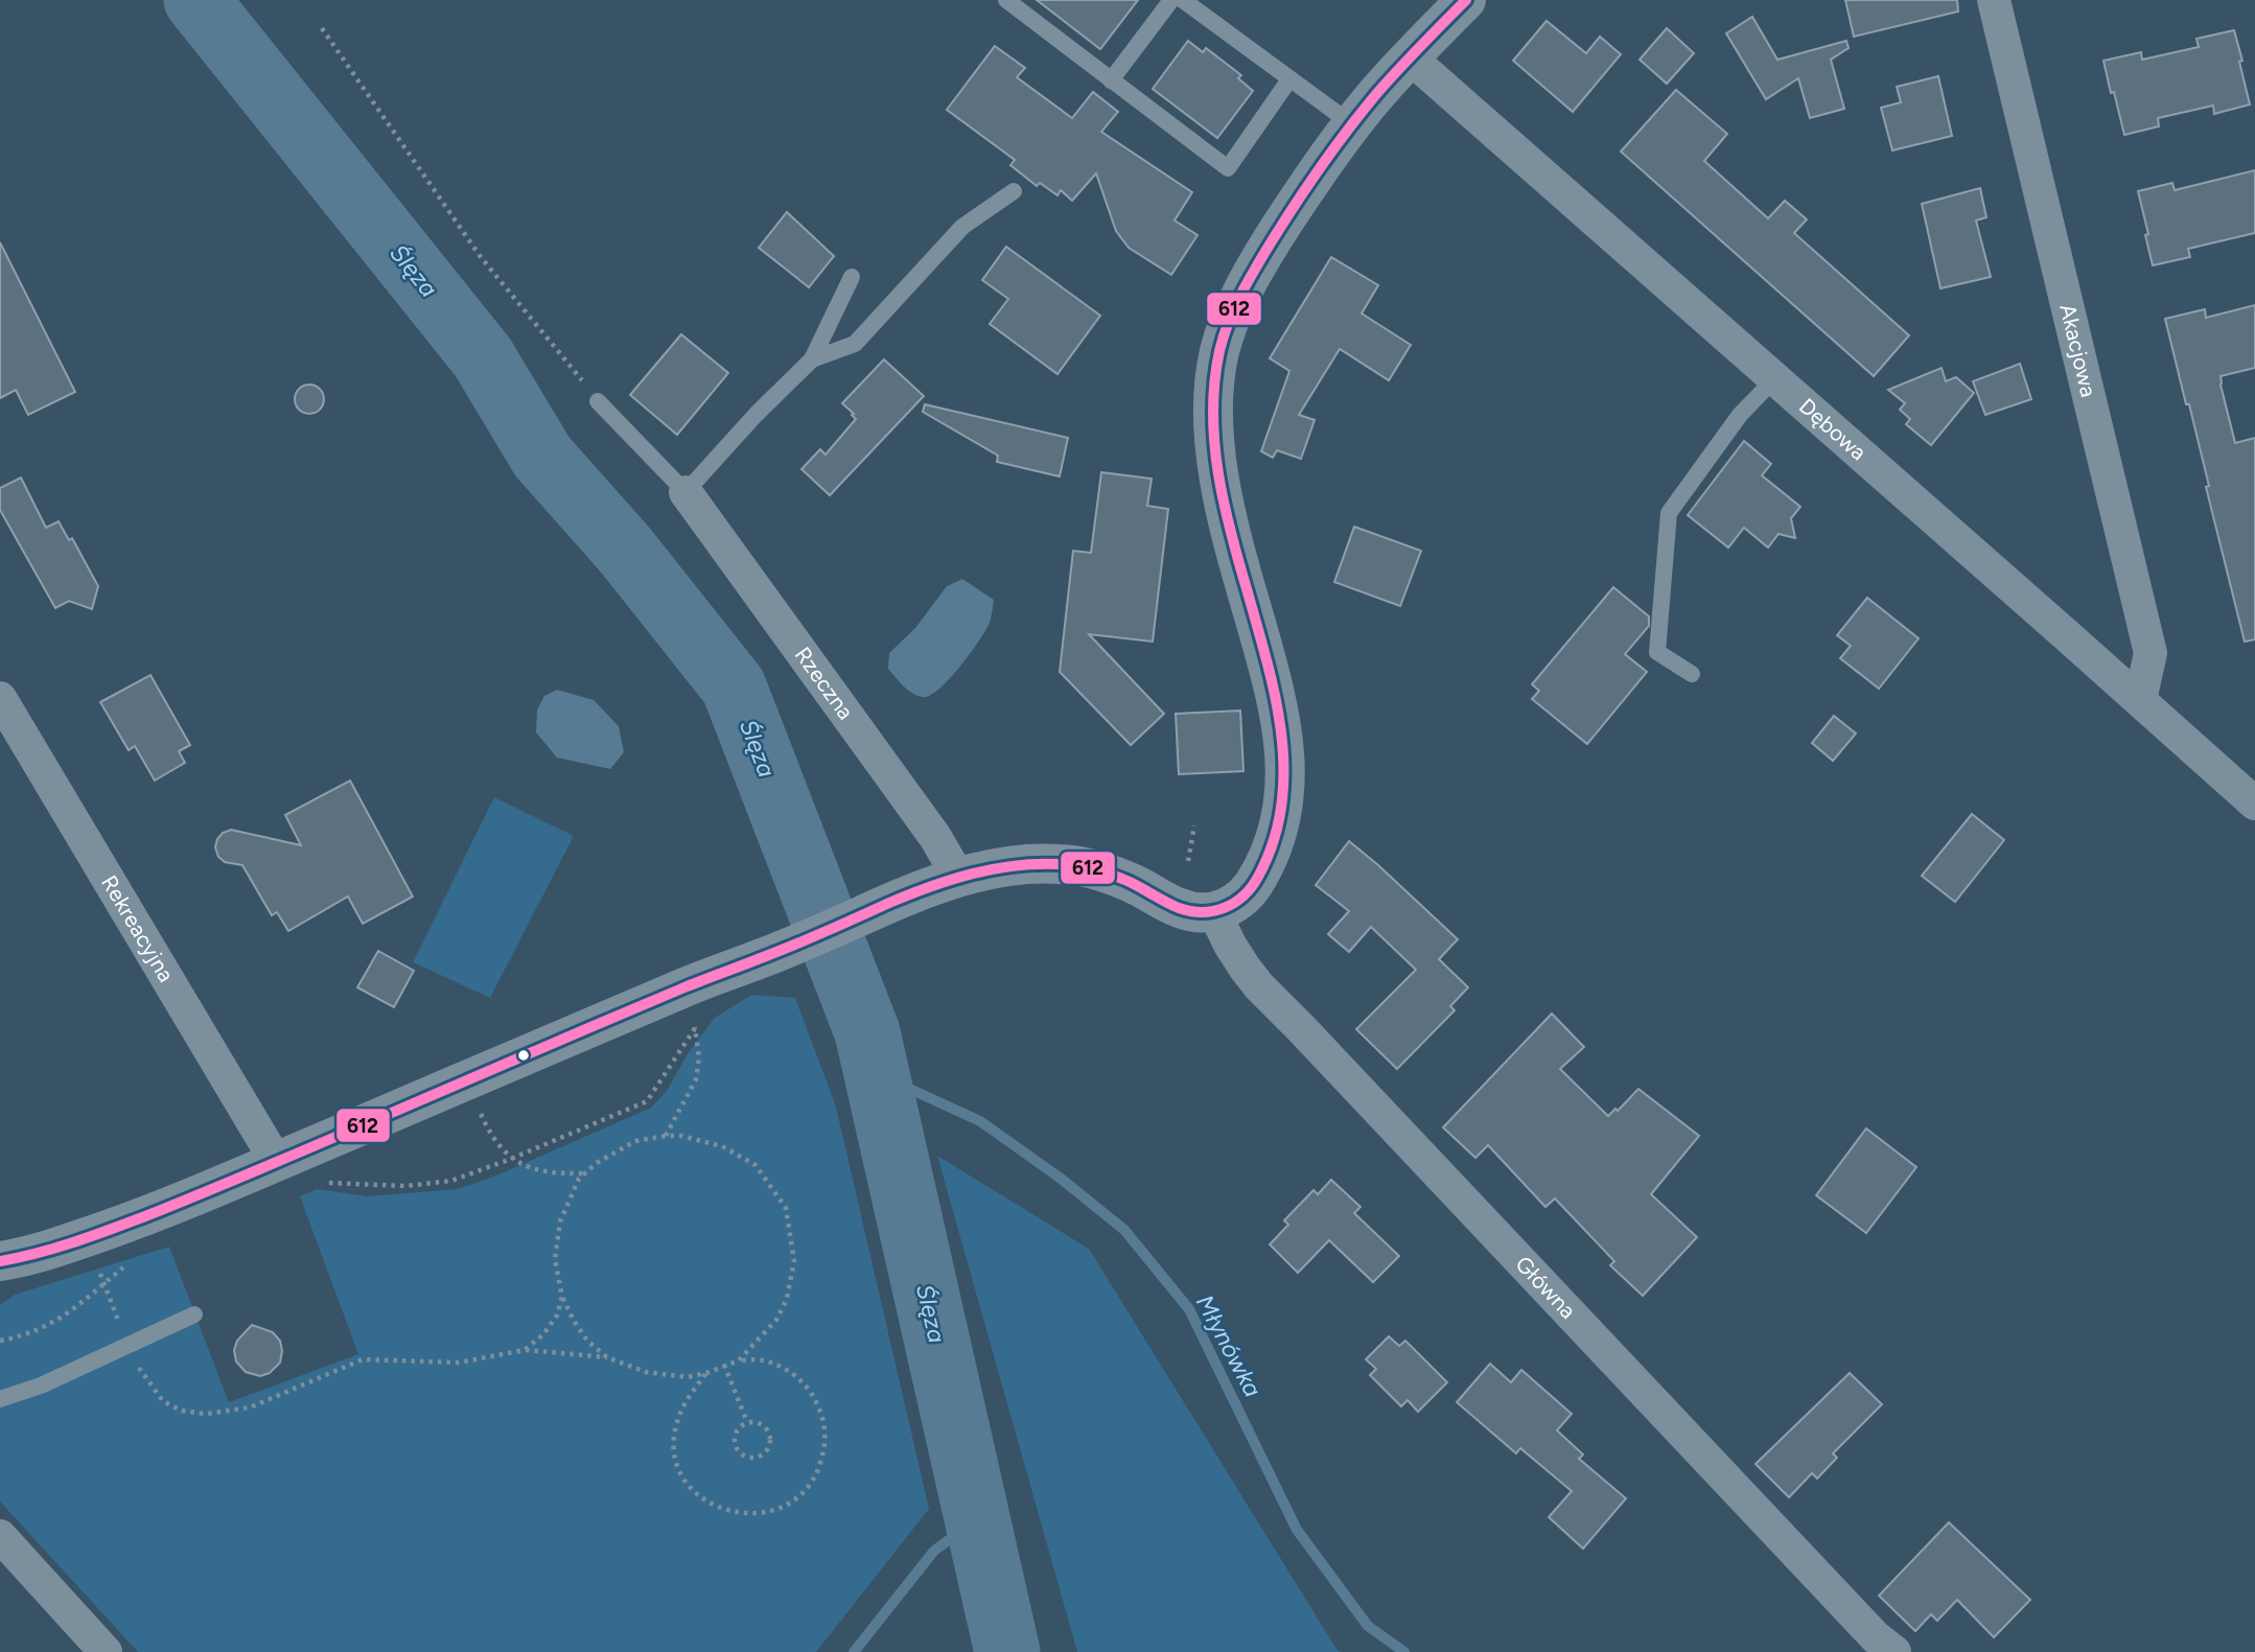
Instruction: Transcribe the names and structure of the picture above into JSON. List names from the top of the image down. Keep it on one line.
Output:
{"streets":{"street":["Akacjowa","Dębowa","Rzeczna","Rekreacyjna","Główna"]},"crossings":[["Akacjowa","Dębowa"]],"water":["Ślęza","Młynówka"],"lines":["transit line 612"]}
